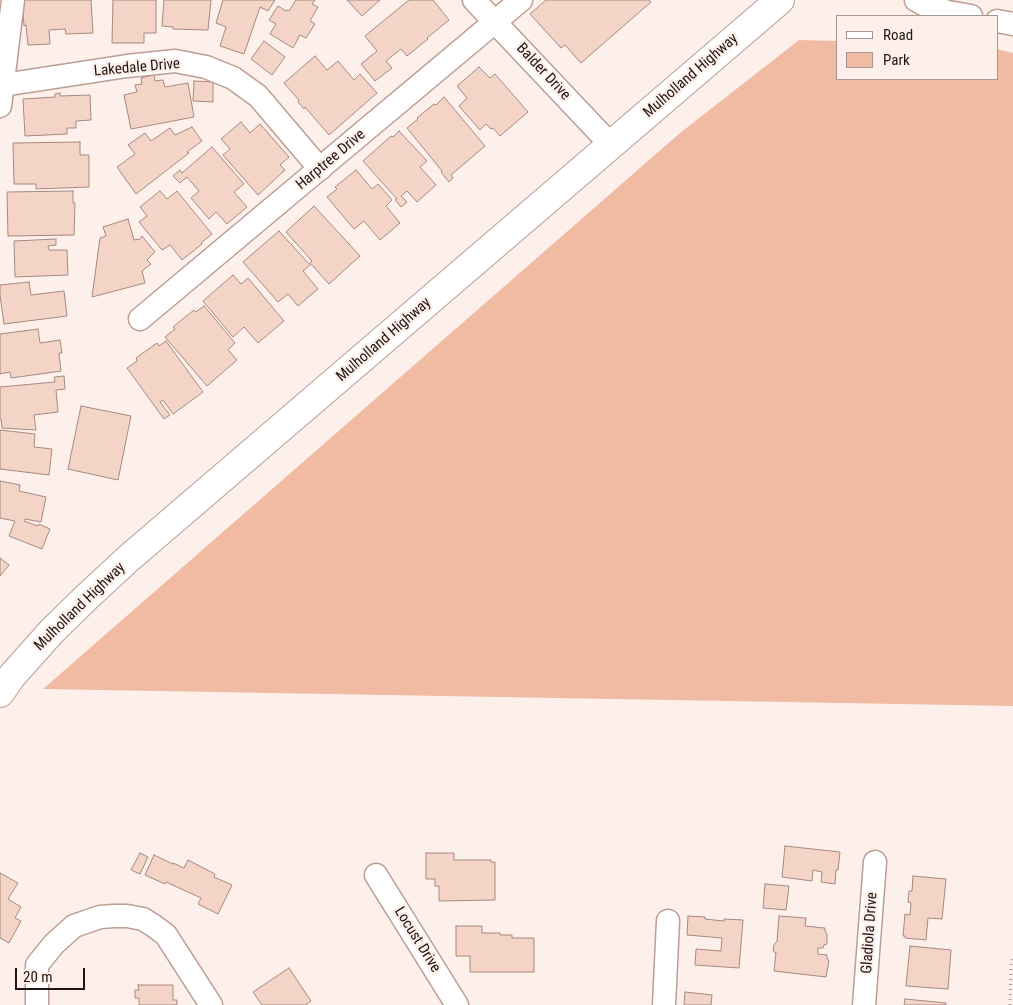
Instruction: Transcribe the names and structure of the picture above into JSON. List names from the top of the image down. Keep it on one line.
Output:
{"streets":{"main road":["Mulholland Highway"],"street":["Lakedale Drive","Balder Drive","Harptree Drive","Gladiola Drive","Locust Drive"]},"crossings":[["Lakedale Drive","Harptree Drive"],["Balder Drive","Mulholland Highway"],["Balder Drive","Harptree Drive"]],"legend":["Road","Park"],"scale_bar":"20 m"}
